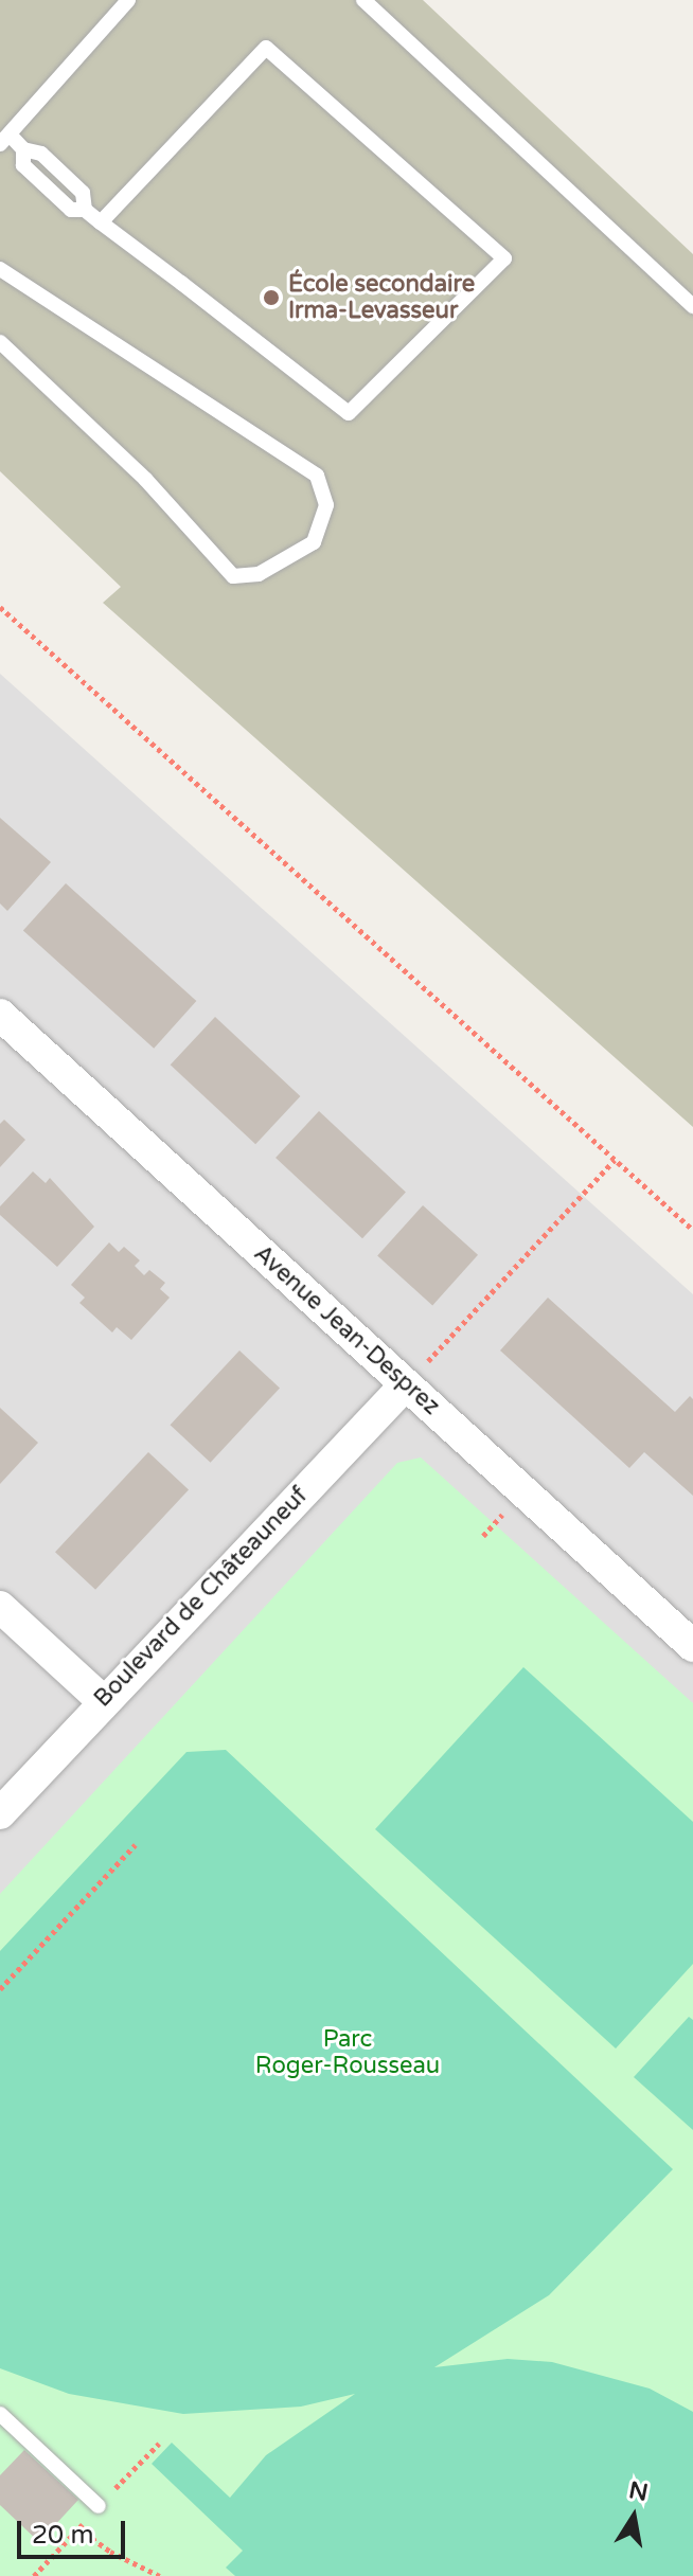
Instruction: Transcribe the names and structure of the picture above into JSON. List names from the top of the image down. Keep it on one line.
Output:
{"streets":{"street":["Avenue Jean-Desprez","Boulevard de Châteauneuf"]},"crossings":[["Avenue Jean-Desprez","Boulevard de Châteauneuf"]],"parks":["Parc Roger-Rousseau"],"places":["École secondaire Irma-Levasseur"],"scale_bar":"20 m","north":"top"}
